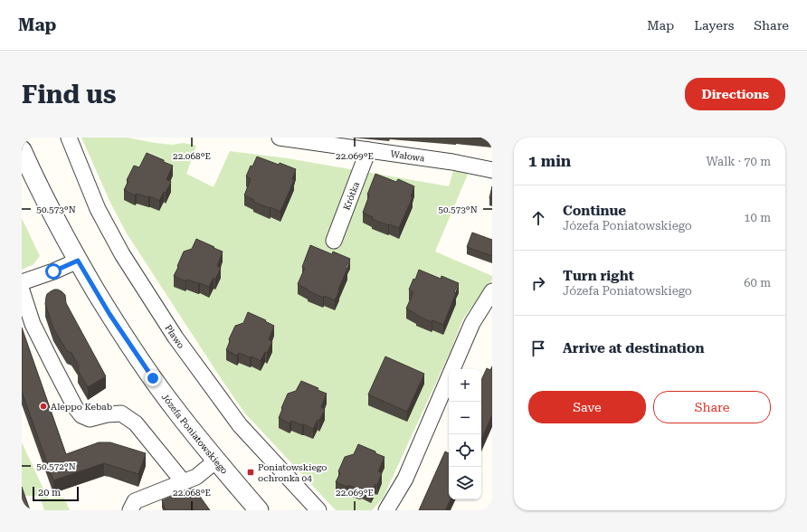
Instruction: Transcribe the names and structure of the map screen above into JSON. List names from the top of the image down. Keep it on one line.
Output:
{"streets":{"street":["Wałowa","Krótka","Pławo","Józefa Poniatowskiego"]},"crossings":[["Wałowa","Krótka"]],"places":{"other":["Aleppo Kebab"],"transit":["Poniatowskiego ochronka 04"]},"scale_bar":"20 m","page":{"header":"Map","nav":["Map","Layers","Share"],"buttons":["Directions",["Save","Share"]],"title":"Find us","heading":["1 min","Walk · 70 m"],"list":[["Continue","Józefa Poniatowskiego","10 m"],["Turn right","Józefa Poniatowskiego","60 m"],"Arrive at destination"],"map_buttons":["+","−"],"scale":"20 m"},"coordinates":["22.068°E","22.069°E","50.573°N","50.572°N"]}
